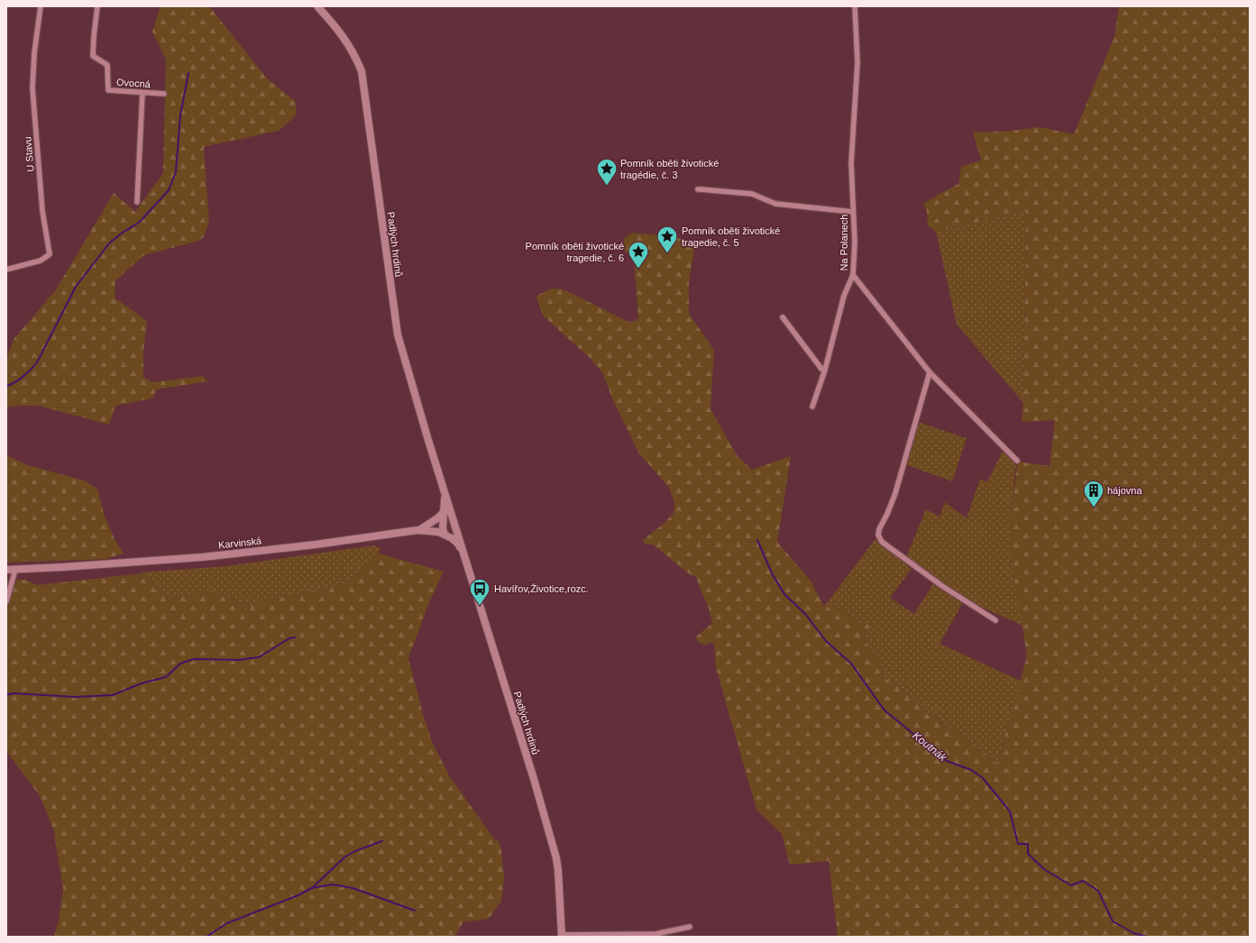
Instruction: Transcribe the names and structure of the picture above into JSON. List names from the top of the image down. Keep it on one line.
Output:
{"streets":{"main road":["Padlých hrdinů","Karvinská"],"street":["Ovocná","U Stavu","Na Polanech"]},"crossings":[["Padlých hrdinů","Karvinská"]],"water":["Koutnák"],"places":{"place":["Pomník oběti životické tragédie, č. 3","Pomník oběti životické tragedie, č. 5","Pomník oběti životické tragedie, č. 6"],"building":["hájovna"],"bus stop":["Havířov,Životice,rozc."]}}
